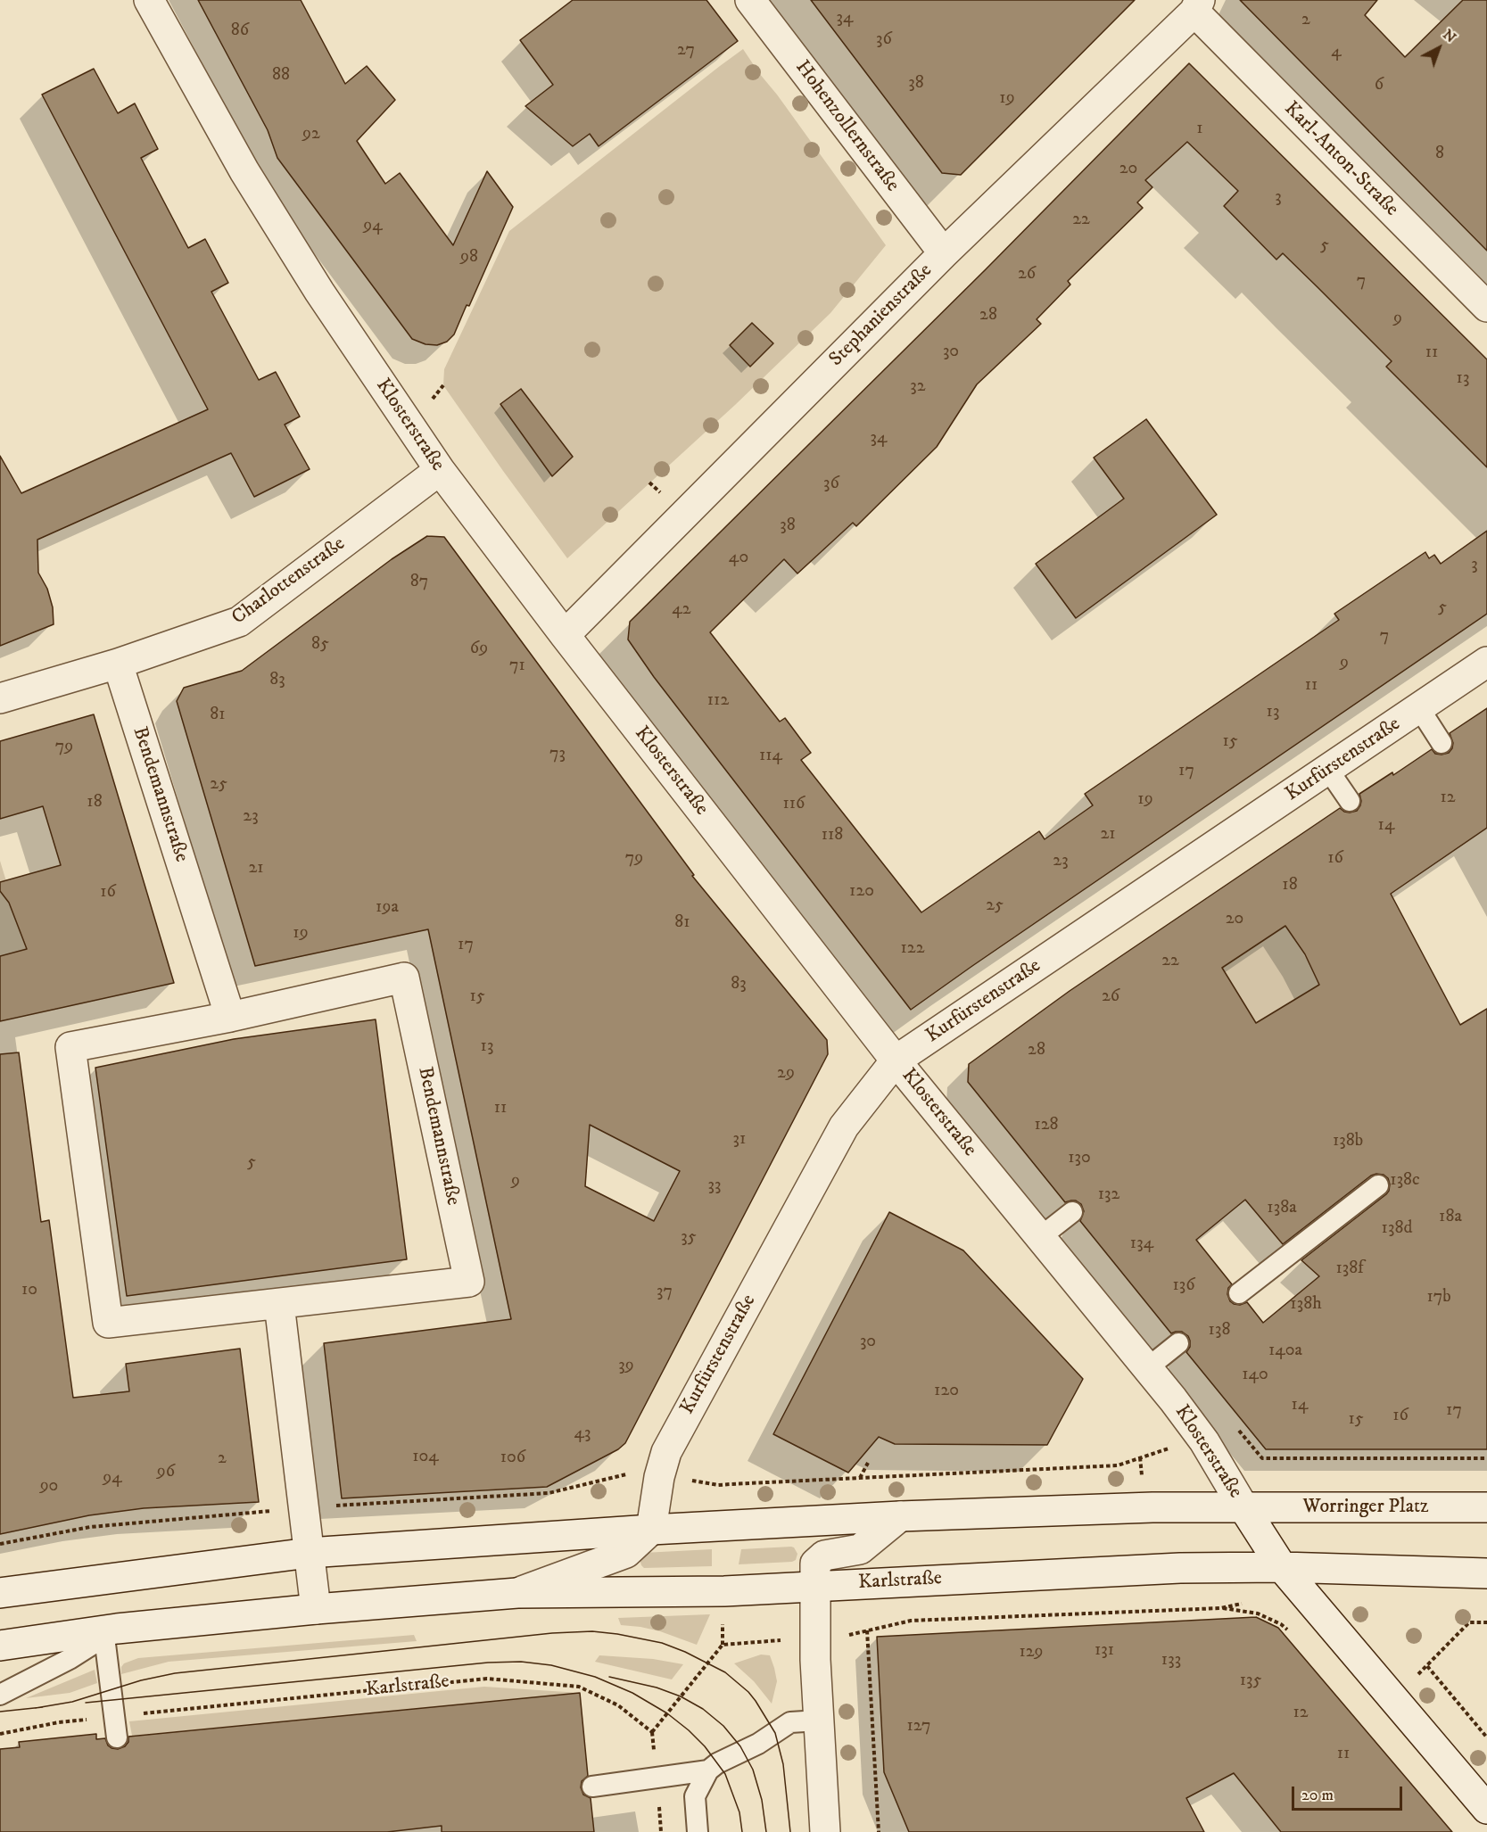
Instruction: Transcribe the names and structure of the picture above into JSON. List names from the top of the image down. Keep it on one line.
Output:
{"streets":{"street":["Hohenzollernstraße","Karl-Anton-Straße","Stephanienstraße","Klosterstraße","Charlottenstraße","Kurfürstenstraße","Bendemannstraße","Worringer Platz","Karlstraße"]},"crossings":[["Hohenzollernstraße","Stephanienstraße"],["Karl-Anton-Straße","Stephanienstraße"],["Stephanienstraße","Klosterstraße"],["Klosterstraße","Charlottenstraße"],["Klosterstraße","Kurfürstenstraße"],["Klosterstraße","Worringer Platz"],["Klosterstraße","Karlstraße"],["Charlottenstraße","Bendemannstraße"],["Kurfürstenstraße","Karlstraße"]],"house_numbers":["34","2","86","36","27","4","88","38","6","19","1","92","8","20","3","22","94","5","98","26","7","28","9","30","11","13","32","34","36","38","40","3","87","5","42","7","85","69","9","71","83","11","112","13","81","15","79","73","114","17","25","12","19","18","116","23","14","21","118","79","16","23","21","18","120","16","25","19a","20","81","19","17","122","22","83","15","26","13","28","29","11","128","31","138b","130","5","138c","9","33","132","138a","18a","138d","35","134","138f","136","10","37","17b","138h","138","30","140a","39","140","120","14","17","16","15","43","104","106","2","96","94","90","131","129","133","135","12","127","11"],"scale_bar":"20 m","north":"top right"}
